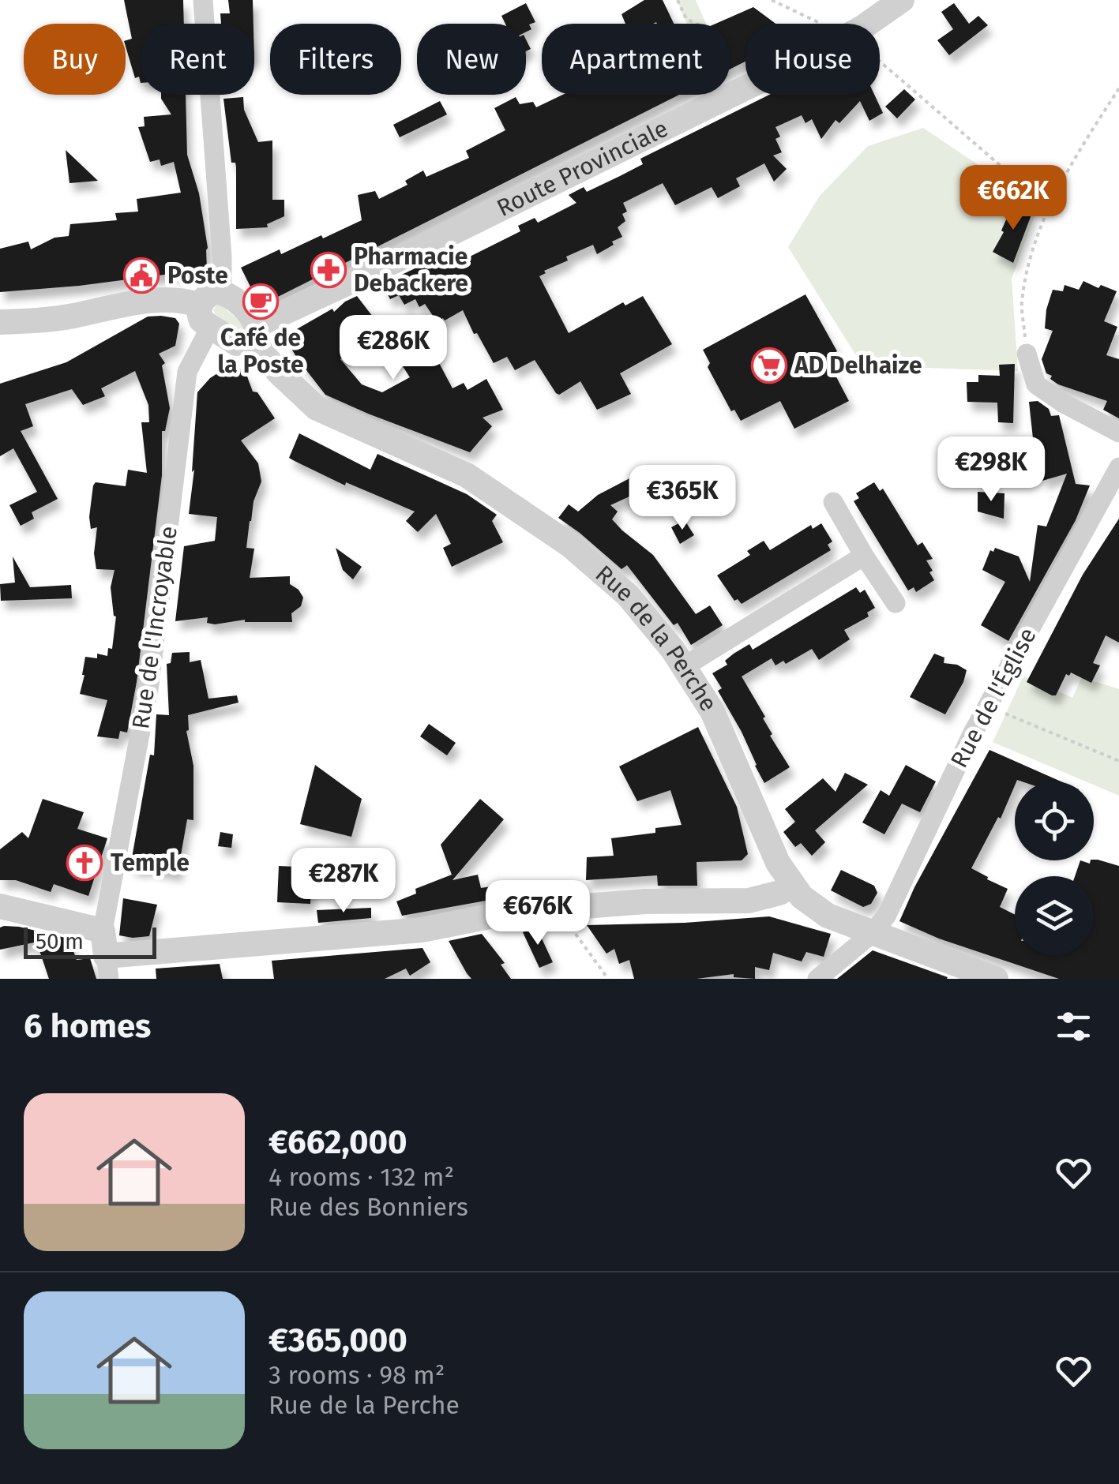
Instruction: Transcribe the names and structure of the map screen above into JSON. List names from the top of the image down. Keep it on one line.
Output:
{"streets":{"street":["Route Provinciale","Rue de l'Incroyable","Rue de la Perche","Rue de l'Église"]},"crossings":[["Route Provinciale","Rue de la Perche"],["Rue de l'Incroyable","Rue de la Perche"],["Rue de la Perche","Rue de l'Église"]],"places":{"pharmacy":["Pharmacie Debackere"],"public building":["Poste"],"cafe":["Café de la Poste"],"supermarket":["AD Delhaize"],"church":["Temple"]},"scale_bar":"50 m","page":{"chip":["Buy","Rent","Filters","New","Apartment","House"],"price":["€662K","€286K","€298K","€365K","€287K","€676K"],"scale":"50 m","heading":"6 homes","list":[{"name":"€662,000","note":"4 rooms · 132 m² · Rue des Bonniers"},{"name":"€365,000","note":"3 rooms · 98 m² · Rue de la Perche"}]}}
